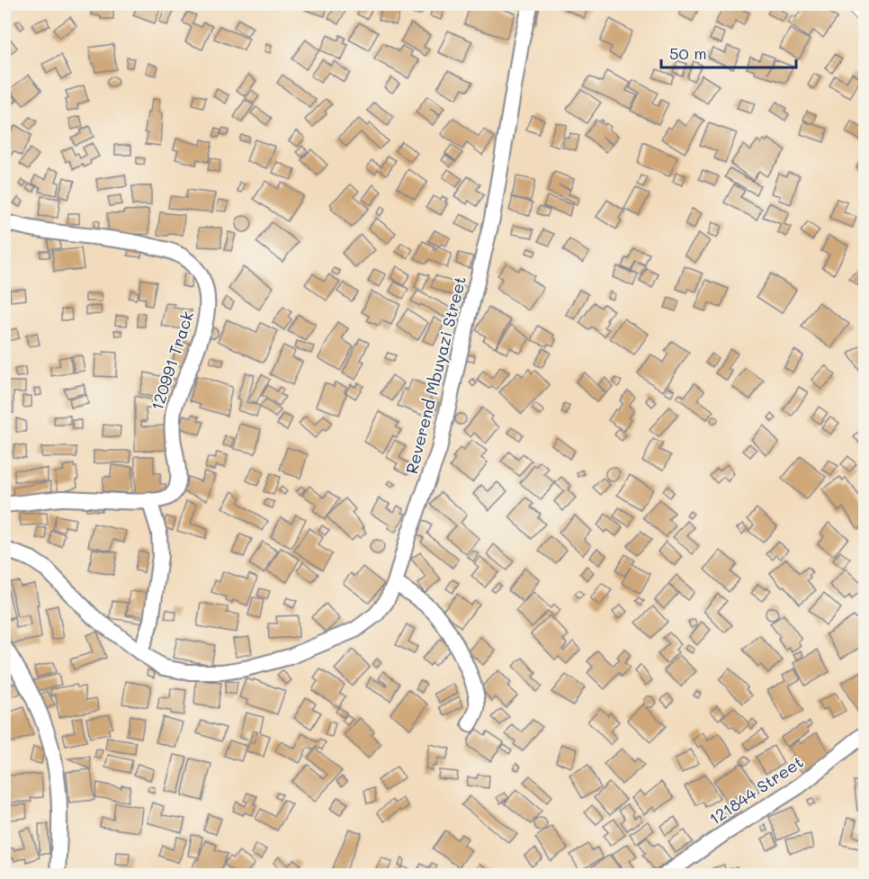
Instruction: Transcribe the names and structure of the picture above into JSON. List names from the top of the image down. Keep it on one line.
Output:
{"streets":{"street":["120991 Track","Reverend Mbuyazi Street","121844 Street"]},"scale_bar":"50 m"}
